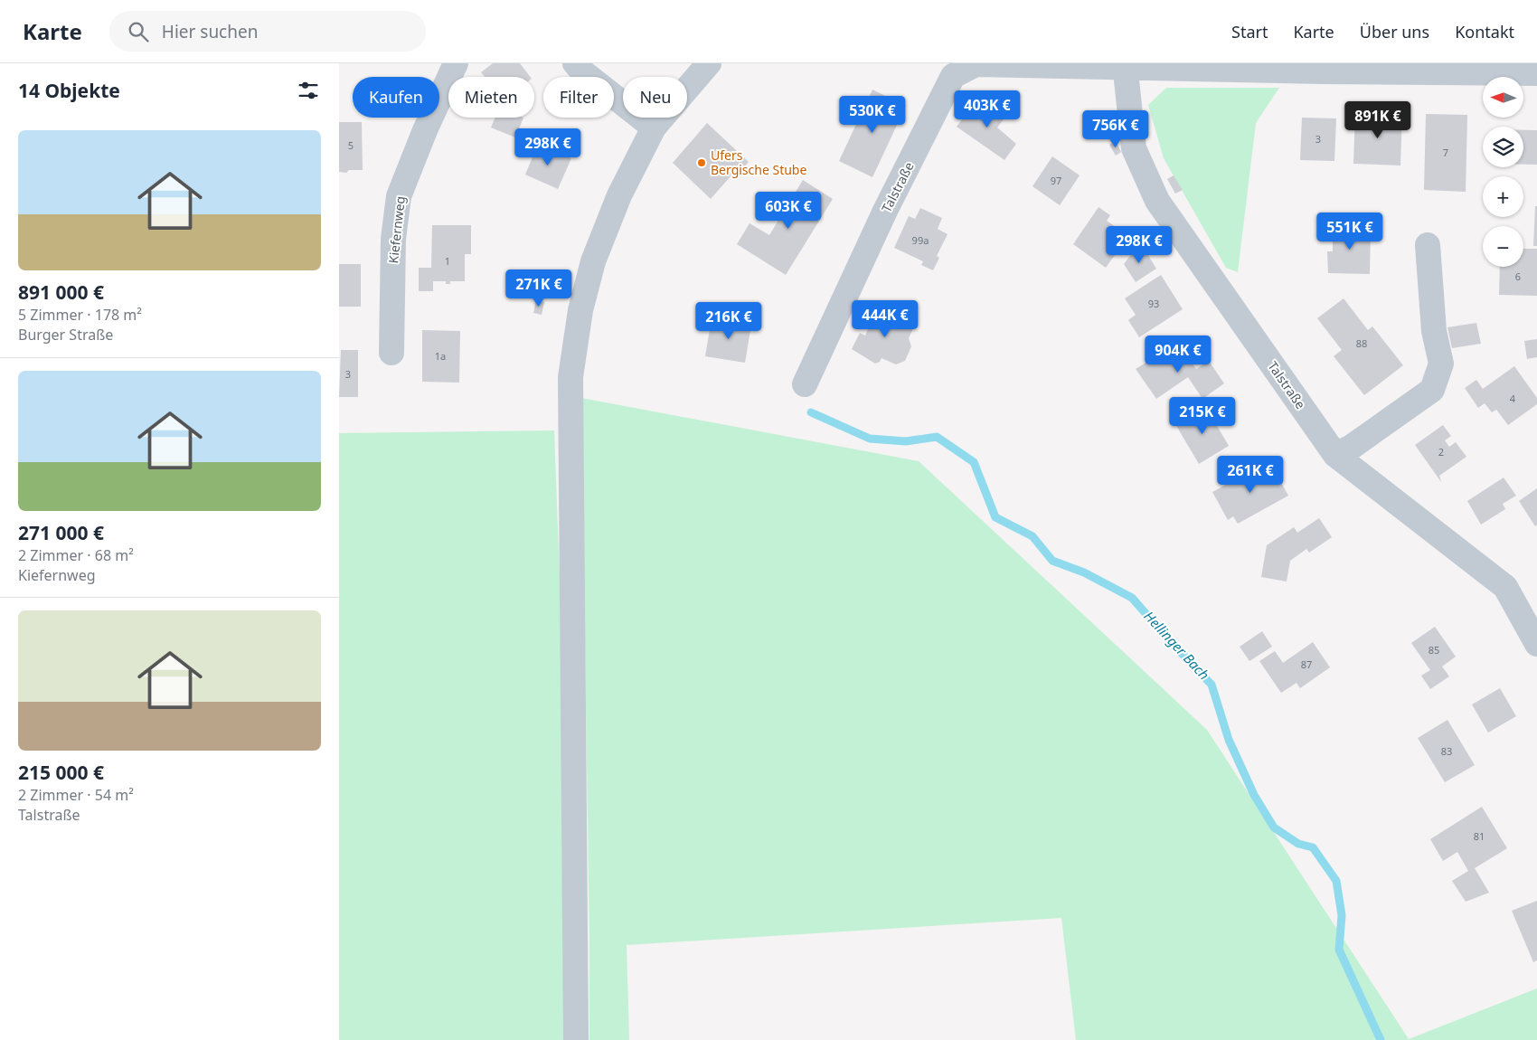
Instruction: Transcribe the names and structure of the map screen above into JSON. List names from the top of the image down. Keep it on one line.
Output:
{"streets":{"street":["Talstraße","Kiefernweg"]},"water":["Hellinger Bach"],"places":["Ufers Bergische Stube"],"house_numbers":["3","5","7","97","99a","1","6","93","88","1a","3","4","2","85","87","83","81"],"north":"left","page":{"header":"Karte","search":"Hier suchen","nav":["Start","Karte","Über uns","Kontakt"],"heading":"14 Objekte","map_buttons":["+","−"],"chip":["Kaufen","Mieten","Filter","Neu"],"price":["403K €","530K €","891K €","756K €","298K €","603K €","551K €","298K €","271K €","444K €","216K €","904K €","215K €","261K €"],"list":[{"name":"891 000 €","note":"5 Zimmer · 178 m² · Burger Straße"},{"name":"271 000 €","note":"2 Zimmer · 68 m² · Kiefernweg"},{"name":"215 000 €","note":"2 Zimmer · 54 m² · Talstraße"}]}}
